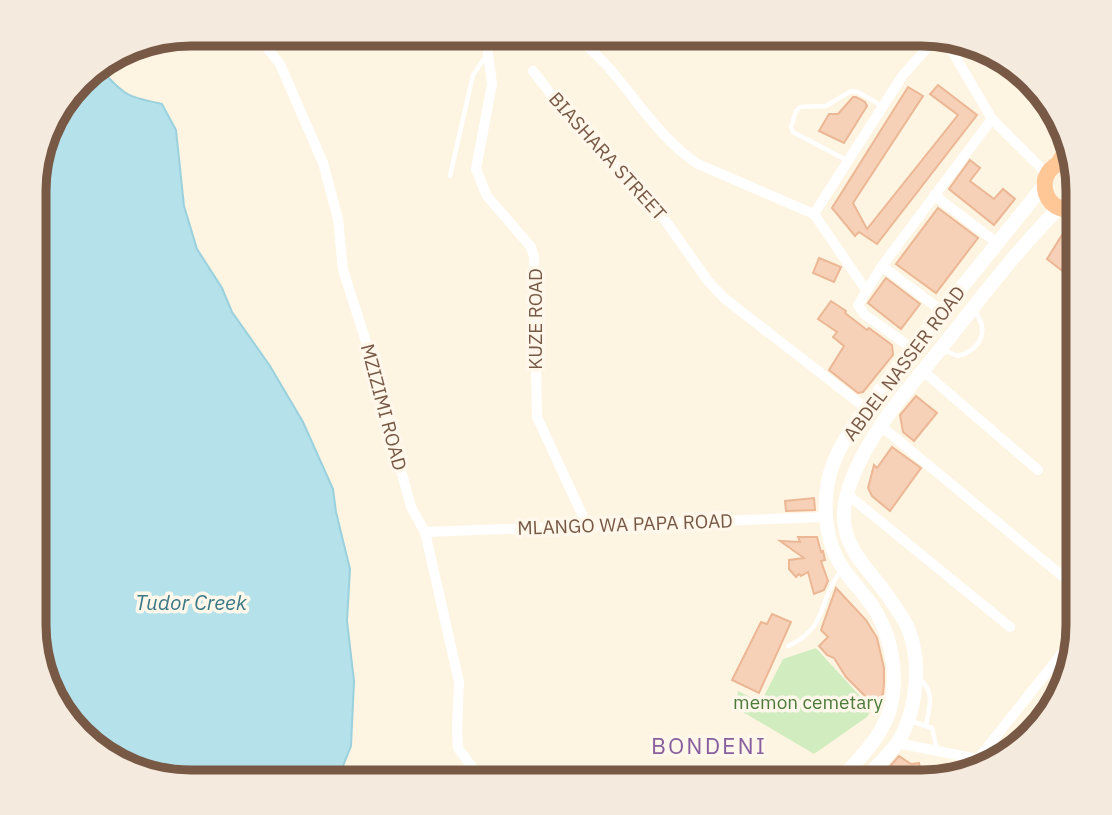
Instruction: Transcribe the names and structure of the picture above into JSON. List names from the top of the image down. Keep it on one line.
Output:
{"streets":{"main road":["ABDEL NASSER ROAD"],"street":["BIASHARA STREET","KUZE ROAD","MZIZIMI ROAD","MLANGO WA PAPA ROAD"]},"crossings":[["BIASHARA STREET","ABDEL NASSER ROAD"],["KUZE ROAD","MLANGO WA PAPA ROAD"],["ABDEL NASSER ROAD","MLANGO WA PAPA ROAD"],["MZIZIMI ROAD","MLANGO WA PAPA ROAD"]],"districts":["BONDENI"],"water":["Tudor Creek"],"parks":["memon cemetary"]}
